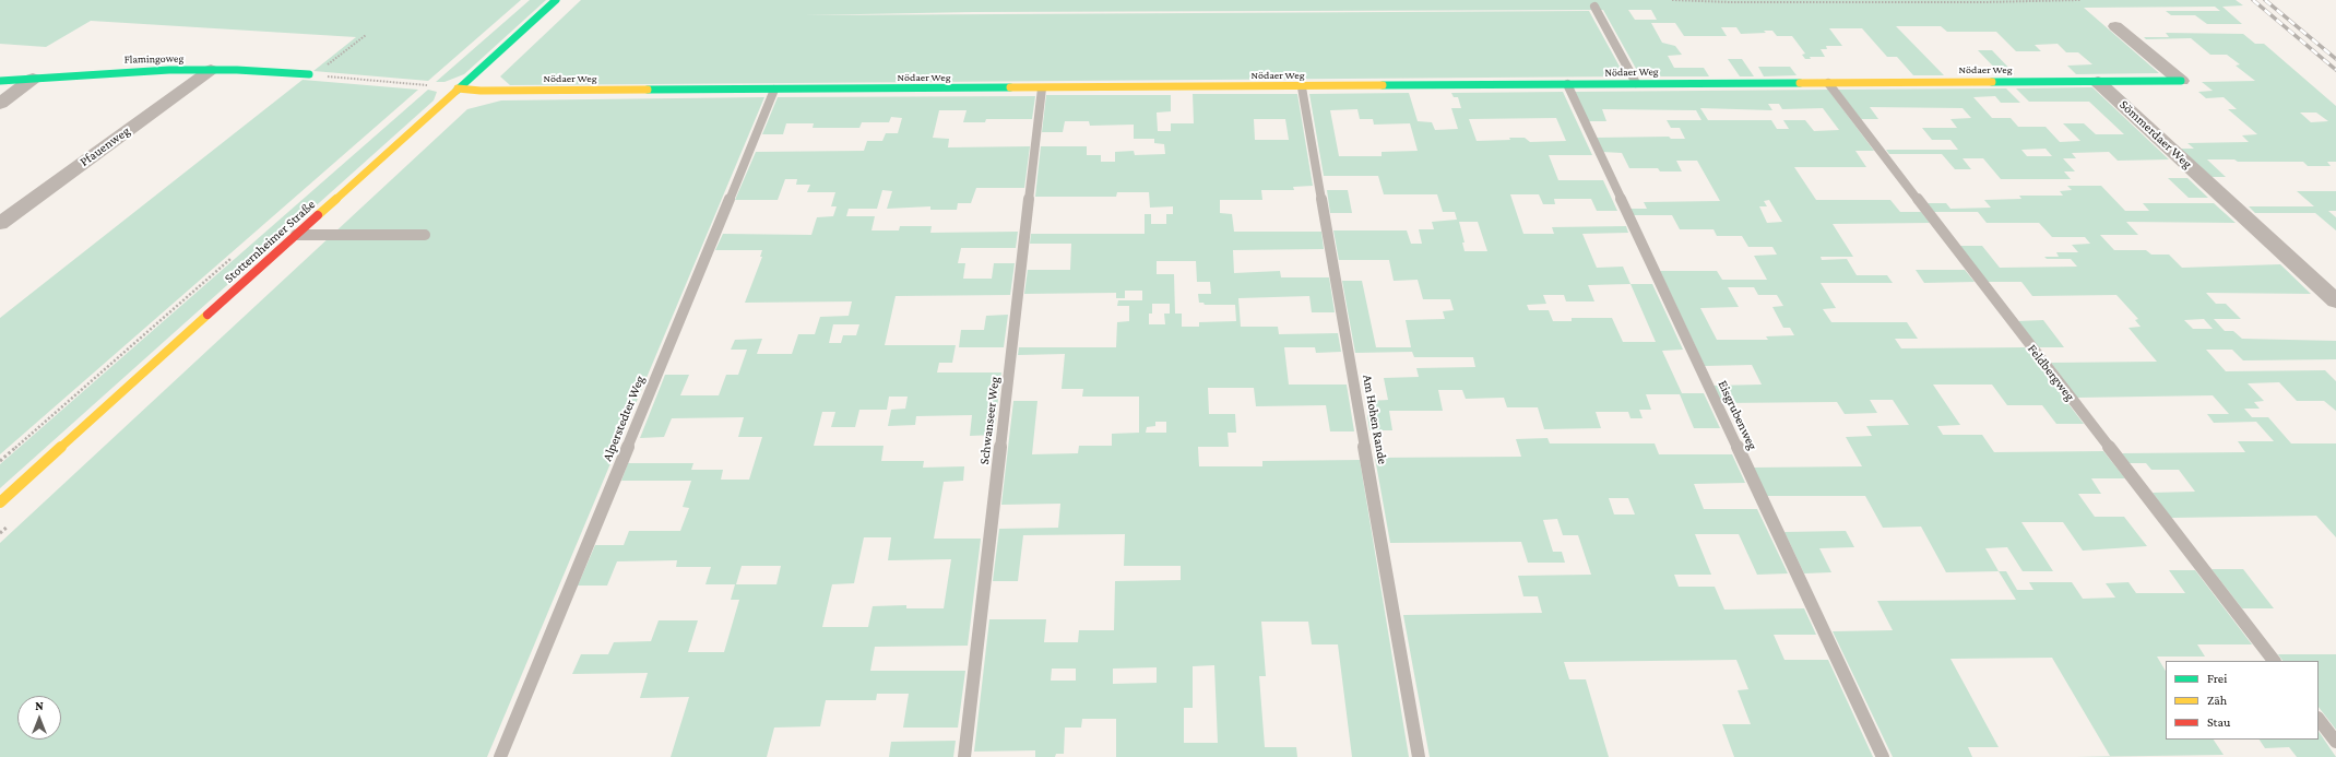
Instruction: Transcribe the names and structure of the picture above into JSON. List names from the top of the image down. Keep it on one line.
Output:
{"streets":{"street":["Flamingoweg","Nödaer Weg","Sömmerdaer Weg","Pfauenweg","Stotternheimer Straße"],"lane":["Feldbergweg","Eisgrubenweg","Alperstedter Weg","Am Hohen Rande","Schwanseer Weg"]},"crossings":[["Flamingoweg","Pfauenweg"],["Nödaer Weg","Sömmerdaer Weg"],["Nödaer Weg","Stotternheimer Straße"],["Nödaer Weg","Feldbergweg"],["Nödaer Weg","Eisgrubenweg"],["Nödaer Weg","Alperstedter Weg"],["Nödaer Weg","Am Hohen Rande"],["Nödaer Weg","Schwanseer Weg"]],"legend":["Frei","Zäh","Stau"],"north":"top"}
